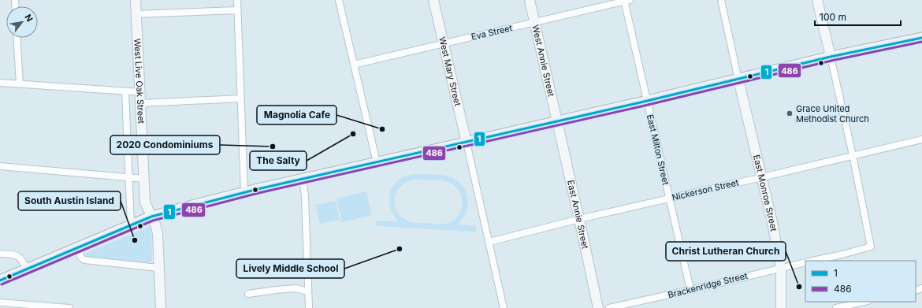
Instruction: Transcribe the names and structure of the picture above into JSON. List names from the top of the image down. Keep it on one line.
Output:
{"streets":{"street":["Eva Street","West Annie Street","West Mary Street","West Live Oak Street","East Milton Street","Nickerson Street","East Monroe Street","East Annie Street","Brackenridge Street"]},"crossings":[["Eva Street","West Annie Street"],["Eva Street","West Mary Street"],["Eva Street","East Milton Street"],["West Annie Street","East Annie Street"],["East Milton Street","Nickerson Street"],["East Milton Street","Brackenridge Street"],["Nickerson Street","East Monroe Street"],["Nickerson Street","East Annie Street"],["East Monroe Street","Brackenridge Street"]],"places":["Grace United Methodist Church","Magnolia Cafe","The Salty","2020 Condominiums","South Austin Island","Lively Middle School","Christ Lutheran Church"],"lines":["transit line 1","transit line 486"],"legend":["1","486"],"scale_bar":"100 m","north":"top right"}
